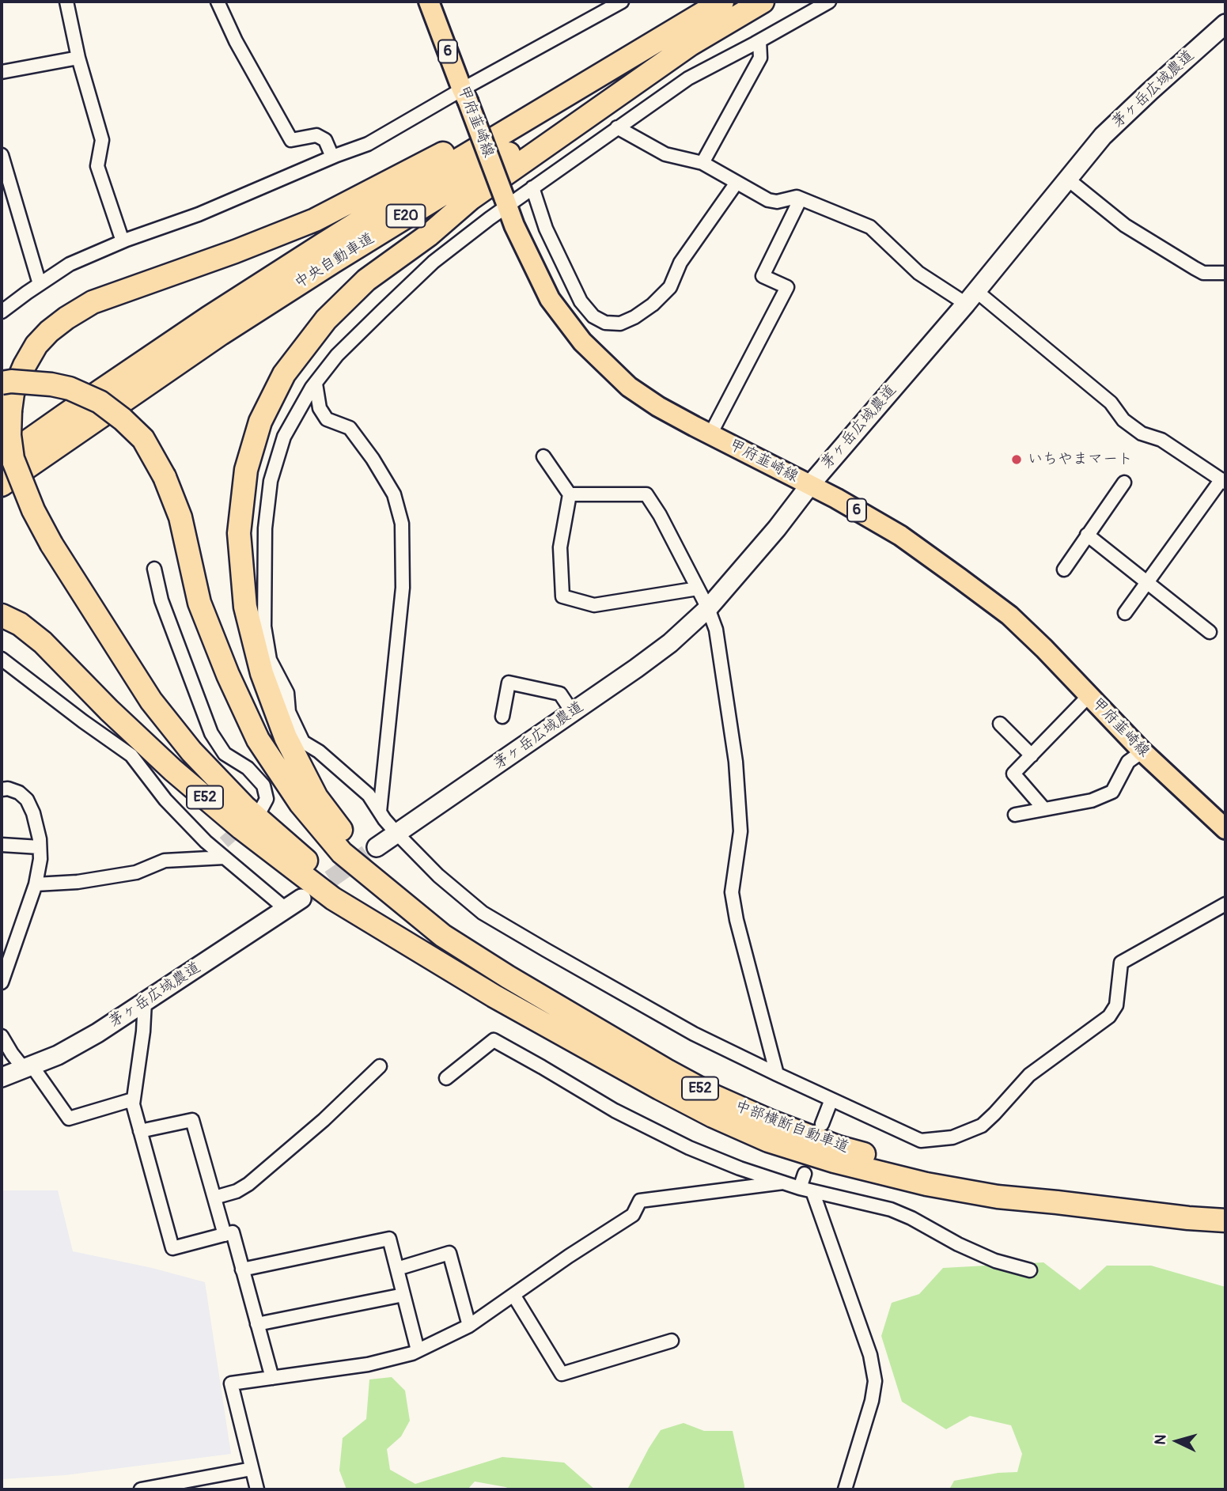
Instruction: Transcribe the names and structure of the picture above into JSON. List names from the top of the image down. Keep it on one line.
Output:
{"streets":{"highway":["E20","中央自動車道","E52","中部横断自動車道"],"main road":["6","甲府韮崎線"],"street":["茅ヶ岳広域農道"]},"crossings":[["茅ヶ岳広域農道","甲府韮崎線"],["E52","中部横断自動車道"]],"places":["いちやまマート"],"north":"left"}
